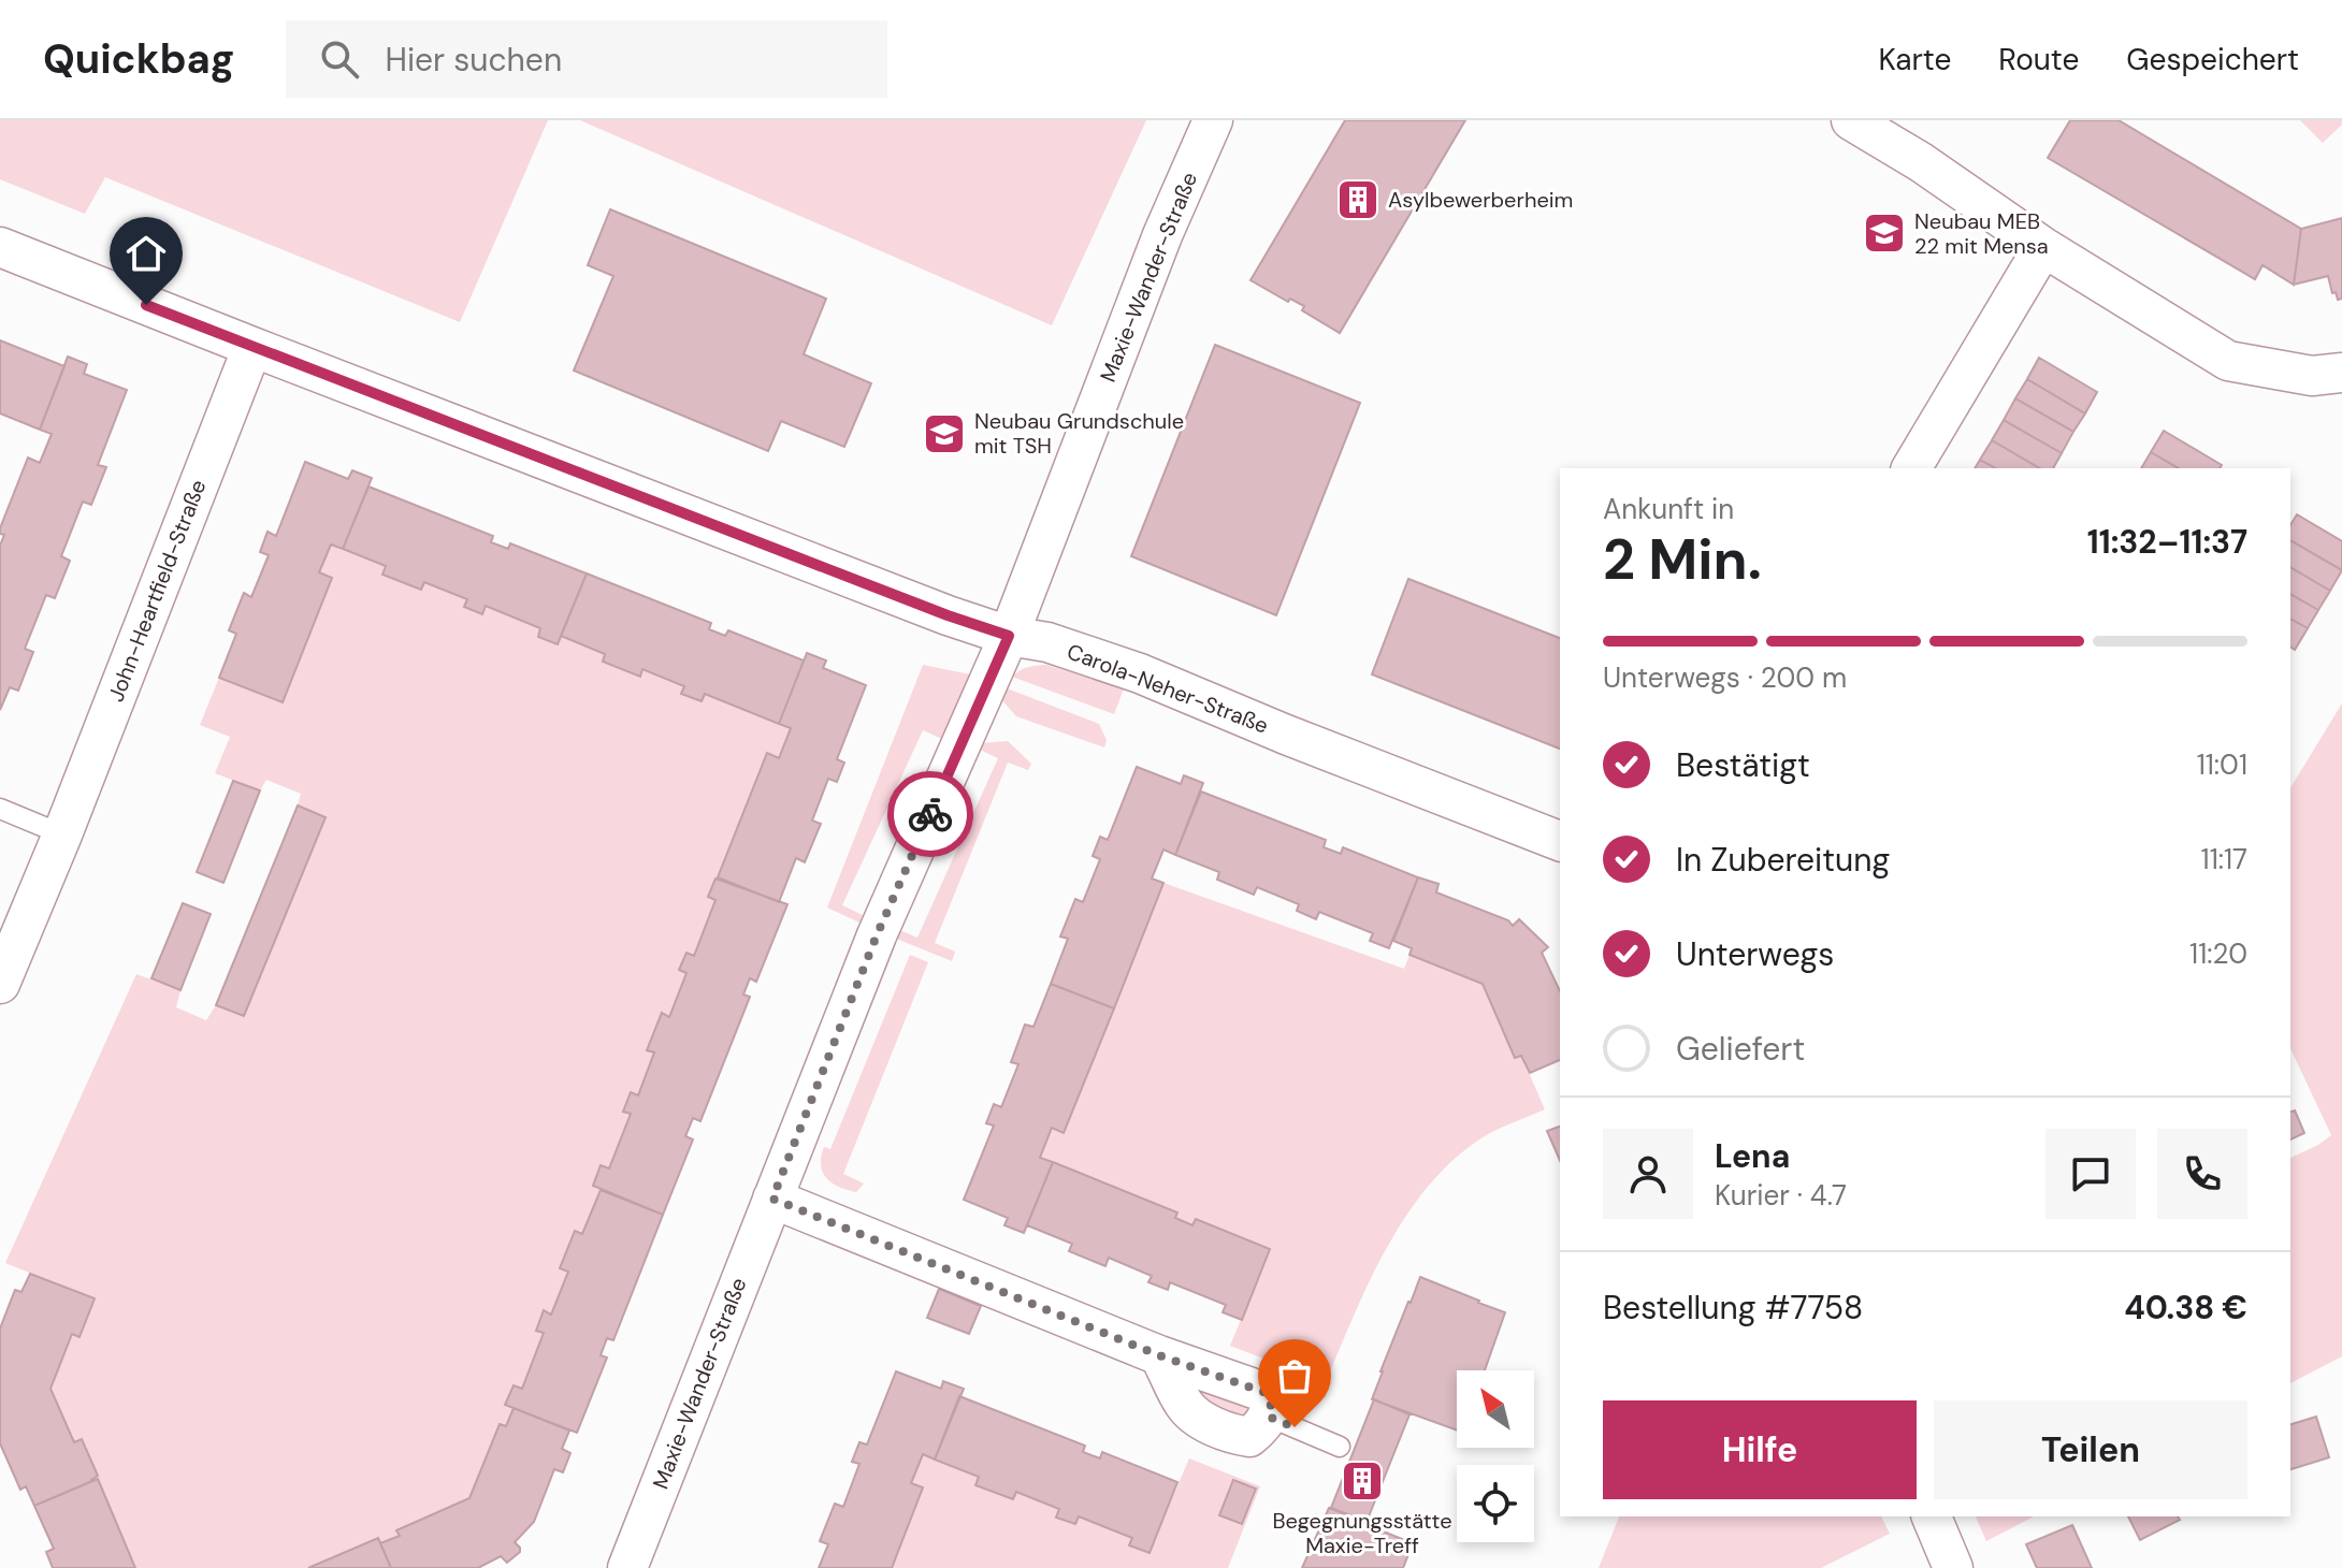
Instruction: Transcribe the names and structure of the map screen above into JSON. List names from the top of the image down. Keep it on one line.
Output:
{"streets":{"street":["Maxie-Wander-Straße","John-Heartfield-Straße","Carola-Neher-Straße"]},"crossings":[["Maxie-Wander-Straße","Carola-Neher-Straße"],["John-Heartfield-Straße","Carola-Neher-Straße"]],"places":{"building":["Asylbewerberheim","Begegnungsstätte Maxie-Treff"],"school or university":["Neubau MEB 22 mit Mensa","Neubau Grundschule mit TSH"]},"north":"top left","page":{"header":"Quickbag","search":"Hier suchen","nav":["Karte","Route","Gespeichert"],"heading":["2 Min.","Ankunft in","11:32–11:37"],"panel":["Lena","Kurier · 4.7","Bestellung #7758","40.38 €"],"bar":"Unterwegs · 200 m","list":[["Bestätigt","11:01"],["In Zubereitung","11:17"],["Unterwegs","11:20"],"Geliefert"],"buttons":["Hilfe","Teilen"]}}
